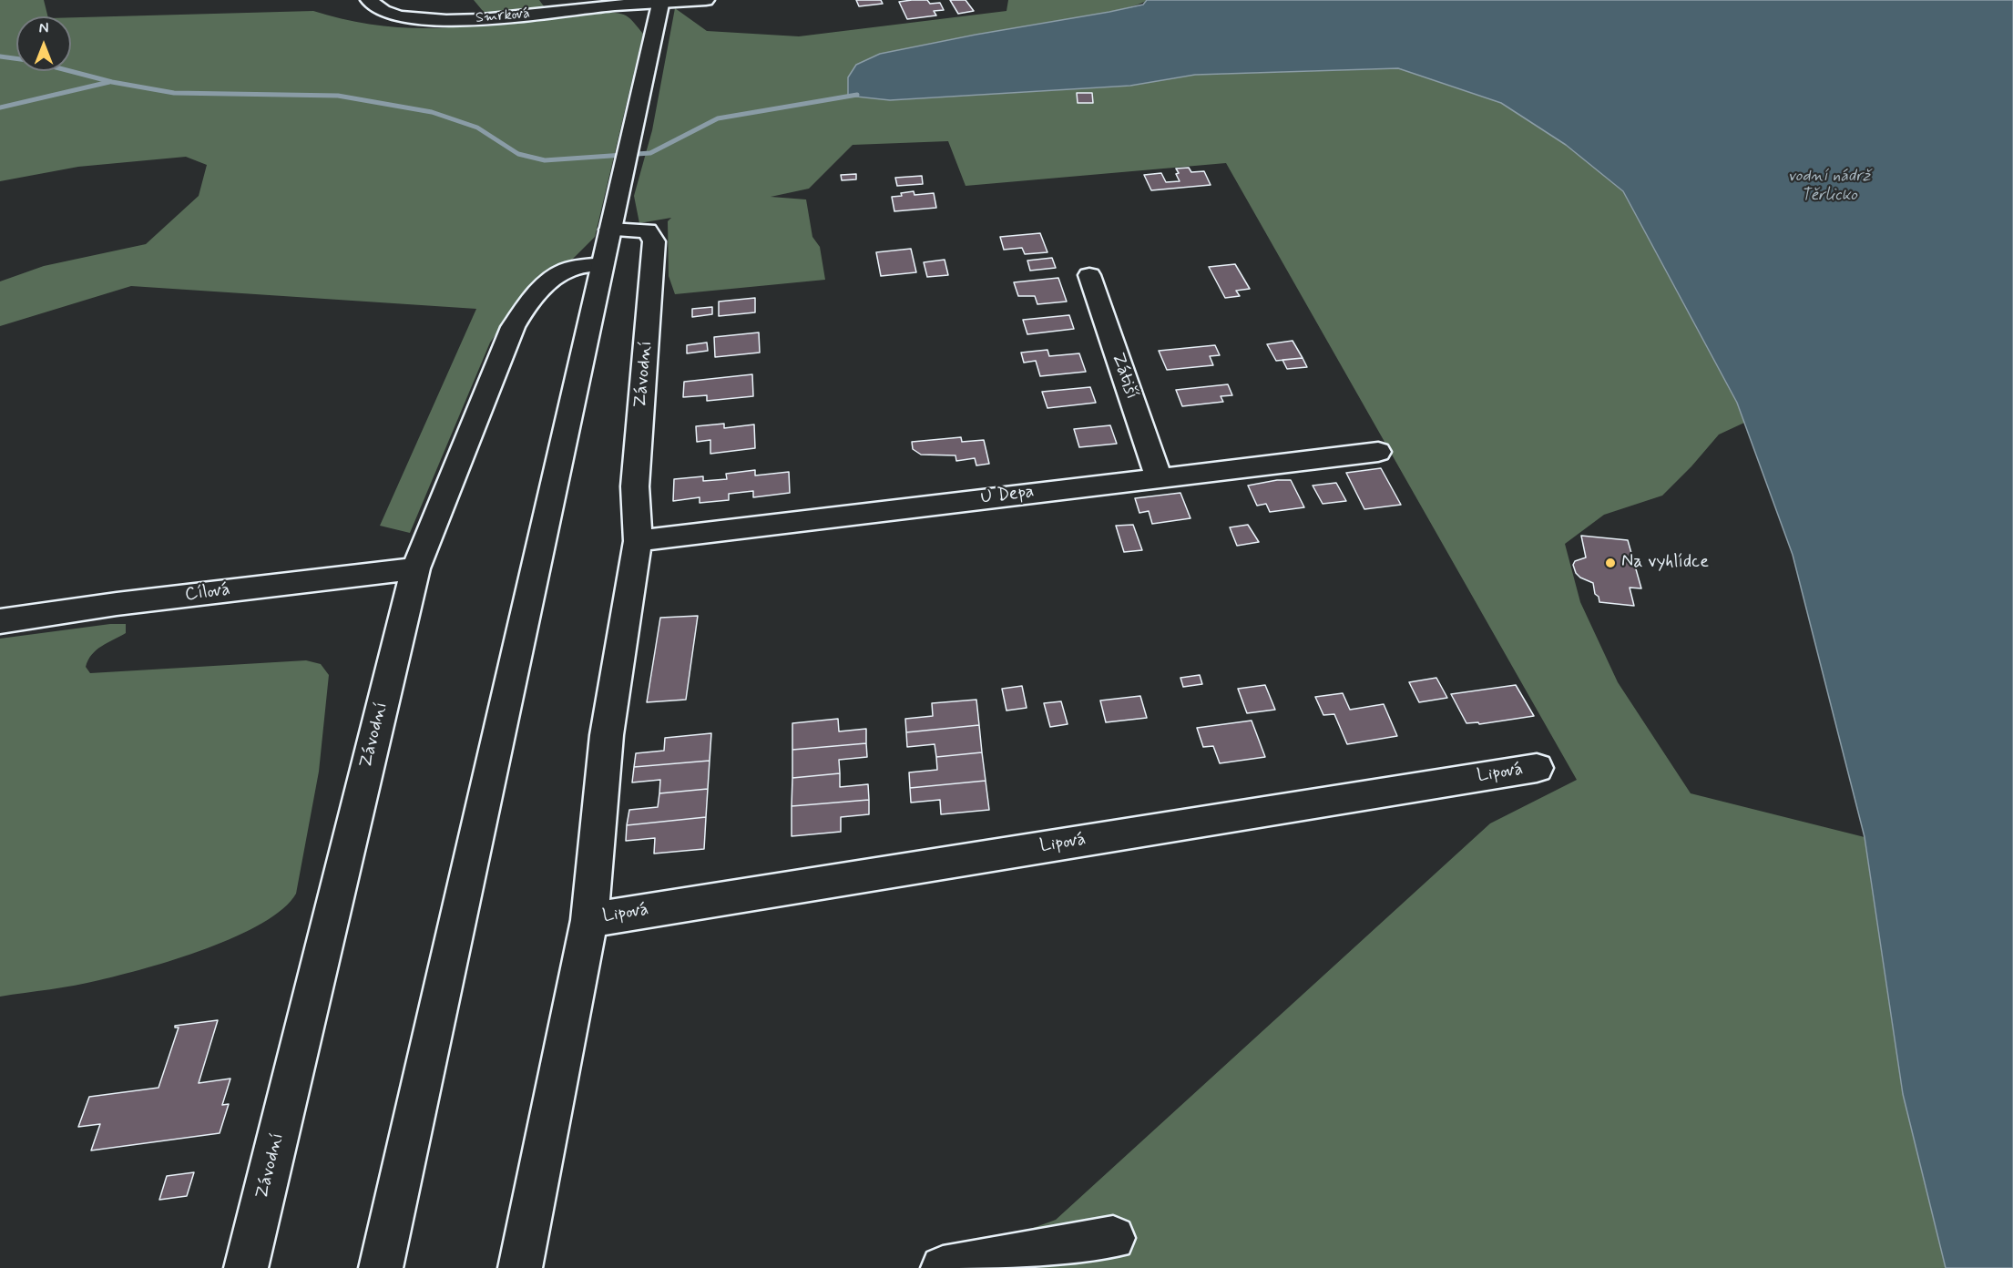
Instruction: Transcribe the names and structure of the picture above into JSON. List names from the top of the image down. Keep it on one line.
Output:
{"streets":{"street":["Smrková","Závodní","Zátiší","U Depa","Cílová","Lipová"]},"crossings":[["Závodní","U Depa"],["Závodní","Cílová"],["Závodní","Lipová"],["Zátiší","U Depa"]],"water":["vodní nádrž Těrlicko"],"places":["Na vyhlídce"],"north":"top"}
